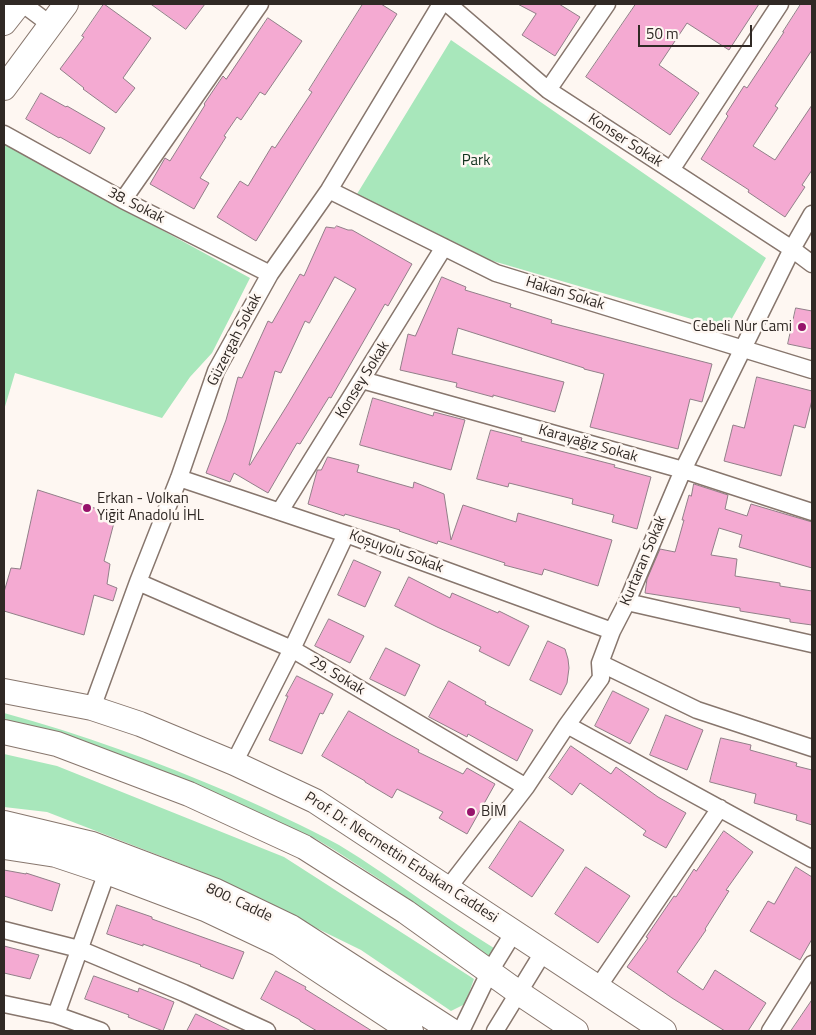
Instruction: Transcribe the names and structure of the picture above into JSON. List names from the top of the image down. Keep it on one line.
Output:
{"streets":{"main road":["Prof. Dr. Necmettin Erbakan Caddesi","800. Cadde"],"street":["Konser Sokak","38. Sokak","Hakan Sokak","Güzergah Sokak","Konsey Sokak","Karayağız Sokak","Koşuyolu Sokak","Kurtaran Sokak","29. Sokak"]},"crossings":[["Konser Sokak","Kurtaran Sokak"],["38. Sokak","Güzergah Sokak"],["Hakan Sokak","Güzergah Sokak"],["Hakan Sokak","Konsey Sokak"],["Hakan Sokak","Kurtaran Sokak"],["Güzergah Sokak","Koşuyolu Sokak"],["Güzergah Sokak","29. Sokak"],["Güzergah Sokak","Prof. Dr. Necmettin Erbakan Caddesi"],["Konsey Sokak","Karayağız Sokak"],["Konsey Sokak","Koşuyolu Sokak"],["Karayağız Sokak","Kurtaran Sokak"],["Koşuyolu Sokak","Kurtaran Sokak"],["Kurtaran Sokak","29. Sokak"],["Kurtaran Sokak","Prof. Dr. Necmettin Erbakan Caddesi"]],"parks":["Park"],"places":["Cebeli Nur Cami","Erkan - Volkan Yiğit Anadolu İHL","BİM"],"scale_bar":"50 m"}
